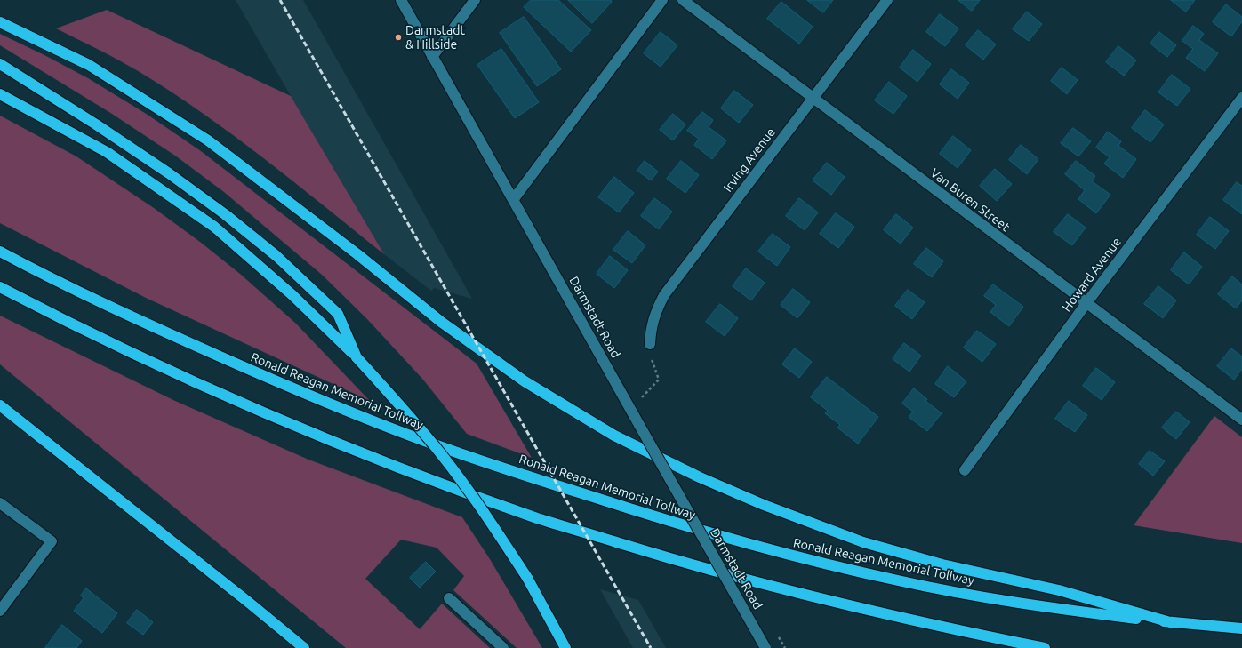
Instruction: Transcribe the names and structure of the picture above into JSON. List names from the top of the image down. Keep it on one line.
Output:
{"streets":{"highway":["Ronald Reagan Memorial Tollway"],"street":["Irving Avenue","Van Buren Street","Howard Avenue","Darmstadt Road"]},"crossings":[["Irving Avenue","Van Buren Street"],["Van Buren Street","Howard Avenue"]],"places":["Darmstadt & Hillside"]}
